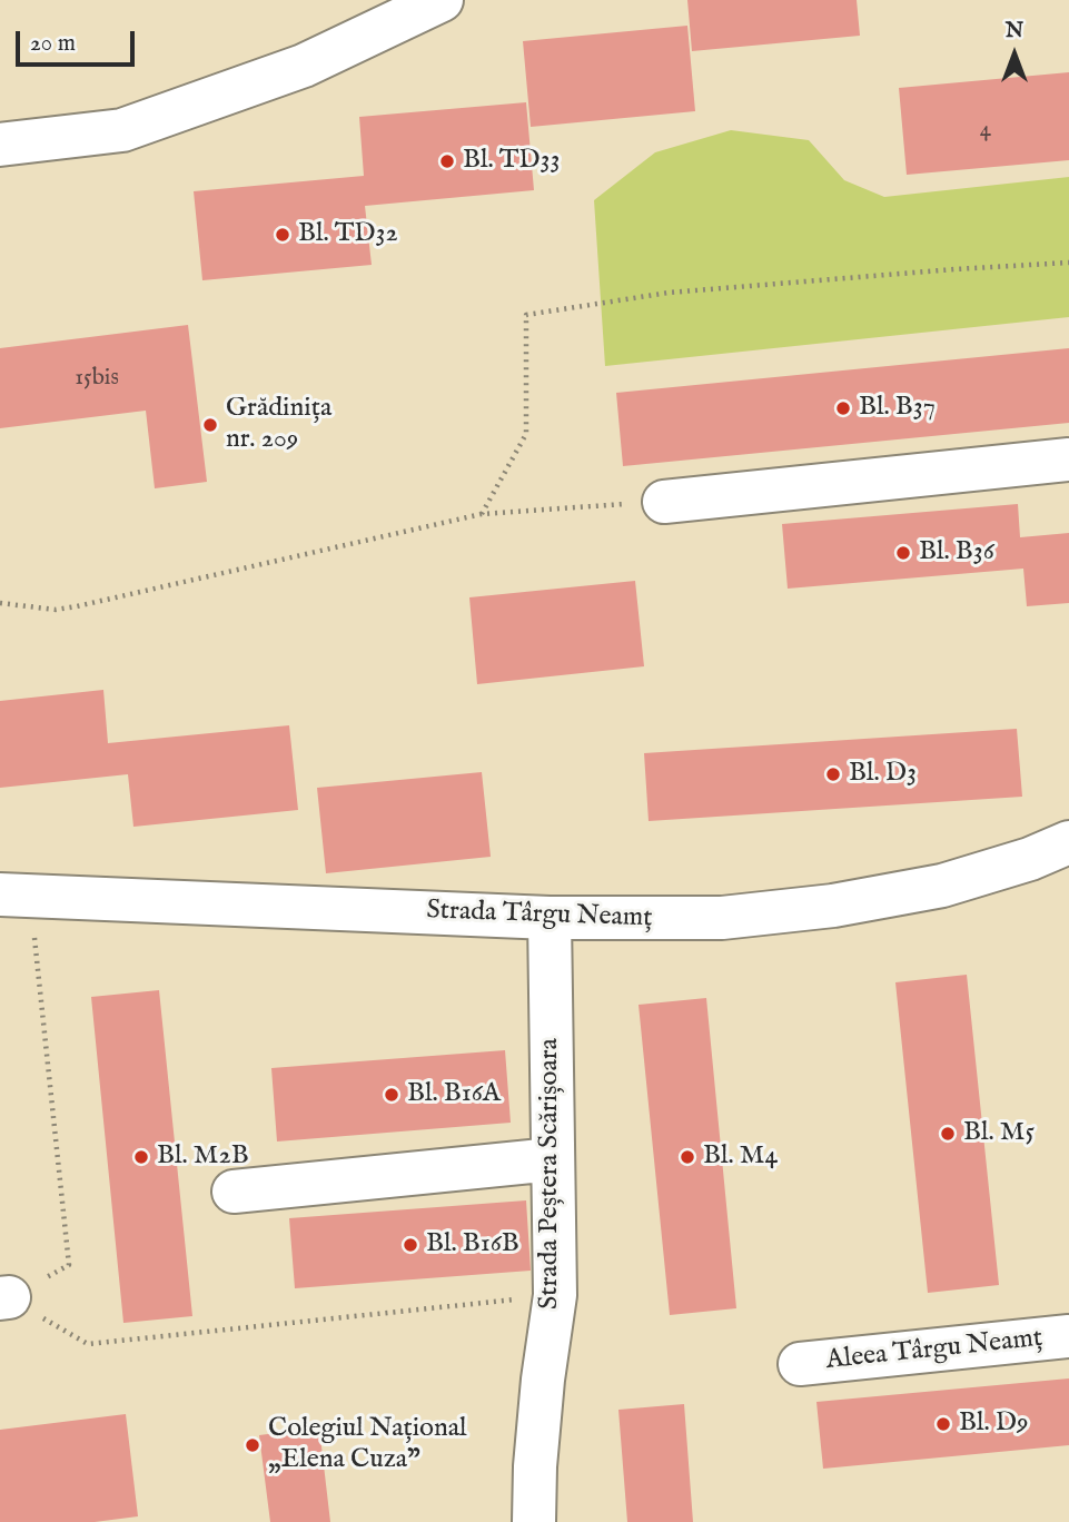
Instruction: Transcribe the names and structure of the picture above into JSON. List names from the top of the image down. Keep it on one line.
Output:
{"streets":{"street":["Strada Târgu Neamț","Strada Peștera Scărișoara","Aleea Târgu Neamț"]},"crossings":[["Strada Târgu Neamț","Strada Peștera Scărișoara"]],"places":["Bl. TD33","Bl. TD32","Bl. B37","Grădinița nr. 209","Bl. B36","Bl. D3","Bl. B16A","Bl. M5","Bl. M2B","Bl. M4","Bl. B16B","Bl. D9","Colegiul Național „Elena Cuza”"],"house_numbers":["4","15bis"],"scale_bar":"20 m","north":"top"}
